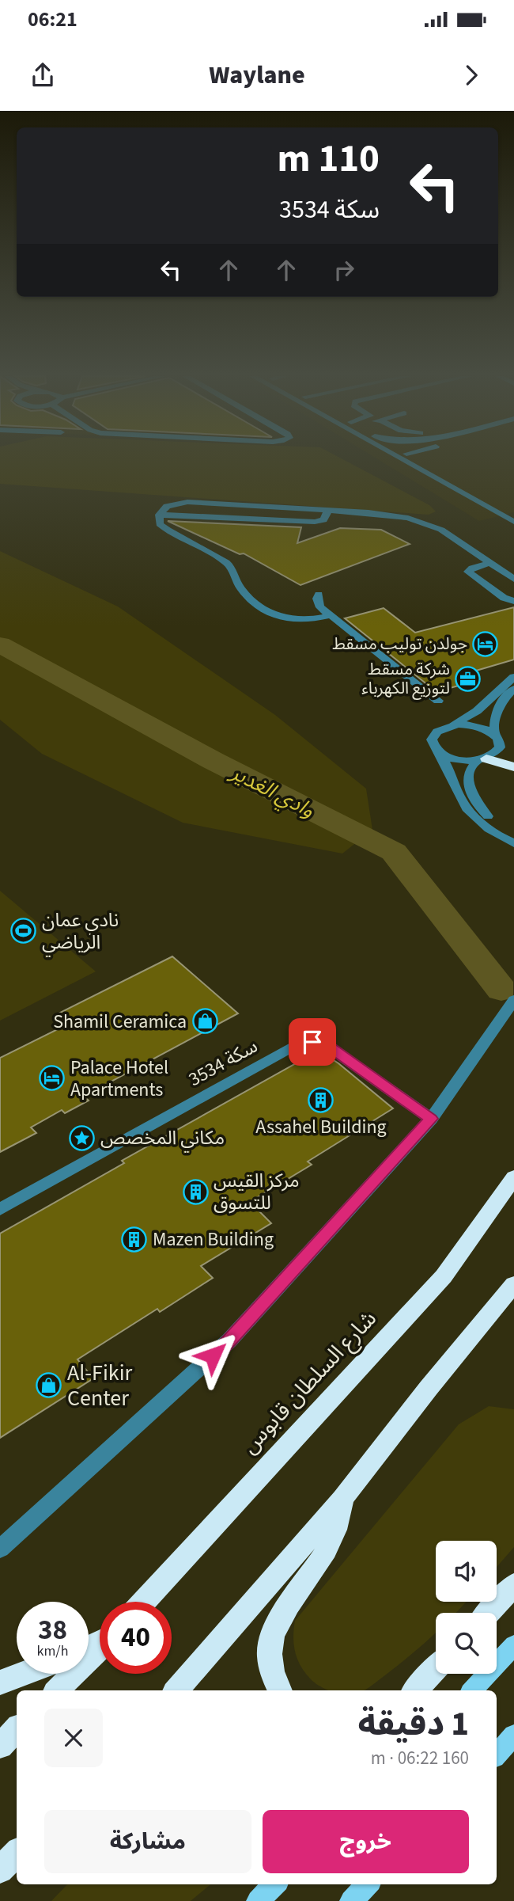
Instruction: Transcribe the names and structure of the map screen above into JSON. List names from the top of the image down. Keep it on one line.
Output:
{"streets":{"highway":["شارع السلطان قابوس"],"street":["سكة 3534"]},"water":["وادي الغدير"],"places":{"hotel":["جولدن توليب مسقط","Palace Hotel Apartments"],"office":["شركة مسقط لتوزيع الكهرباء"],"sports":["نادي عمان الرياضي"],"shop":["Shamil Ceramica","Al-Fikir Center"],"building":["Assahel Building","مركز القيس للتسوق","Mazen Building"],"place":["مكاني المخصص"]},"page":{"status":"06:21","header":"Waylane","turn":["110 m","سكة 3534"],"speed":"38 km/h","limit":"40","heading":["1 دقيقة","160 m · 06:22"],"buttons":["خروج","مشاركة"]}}
